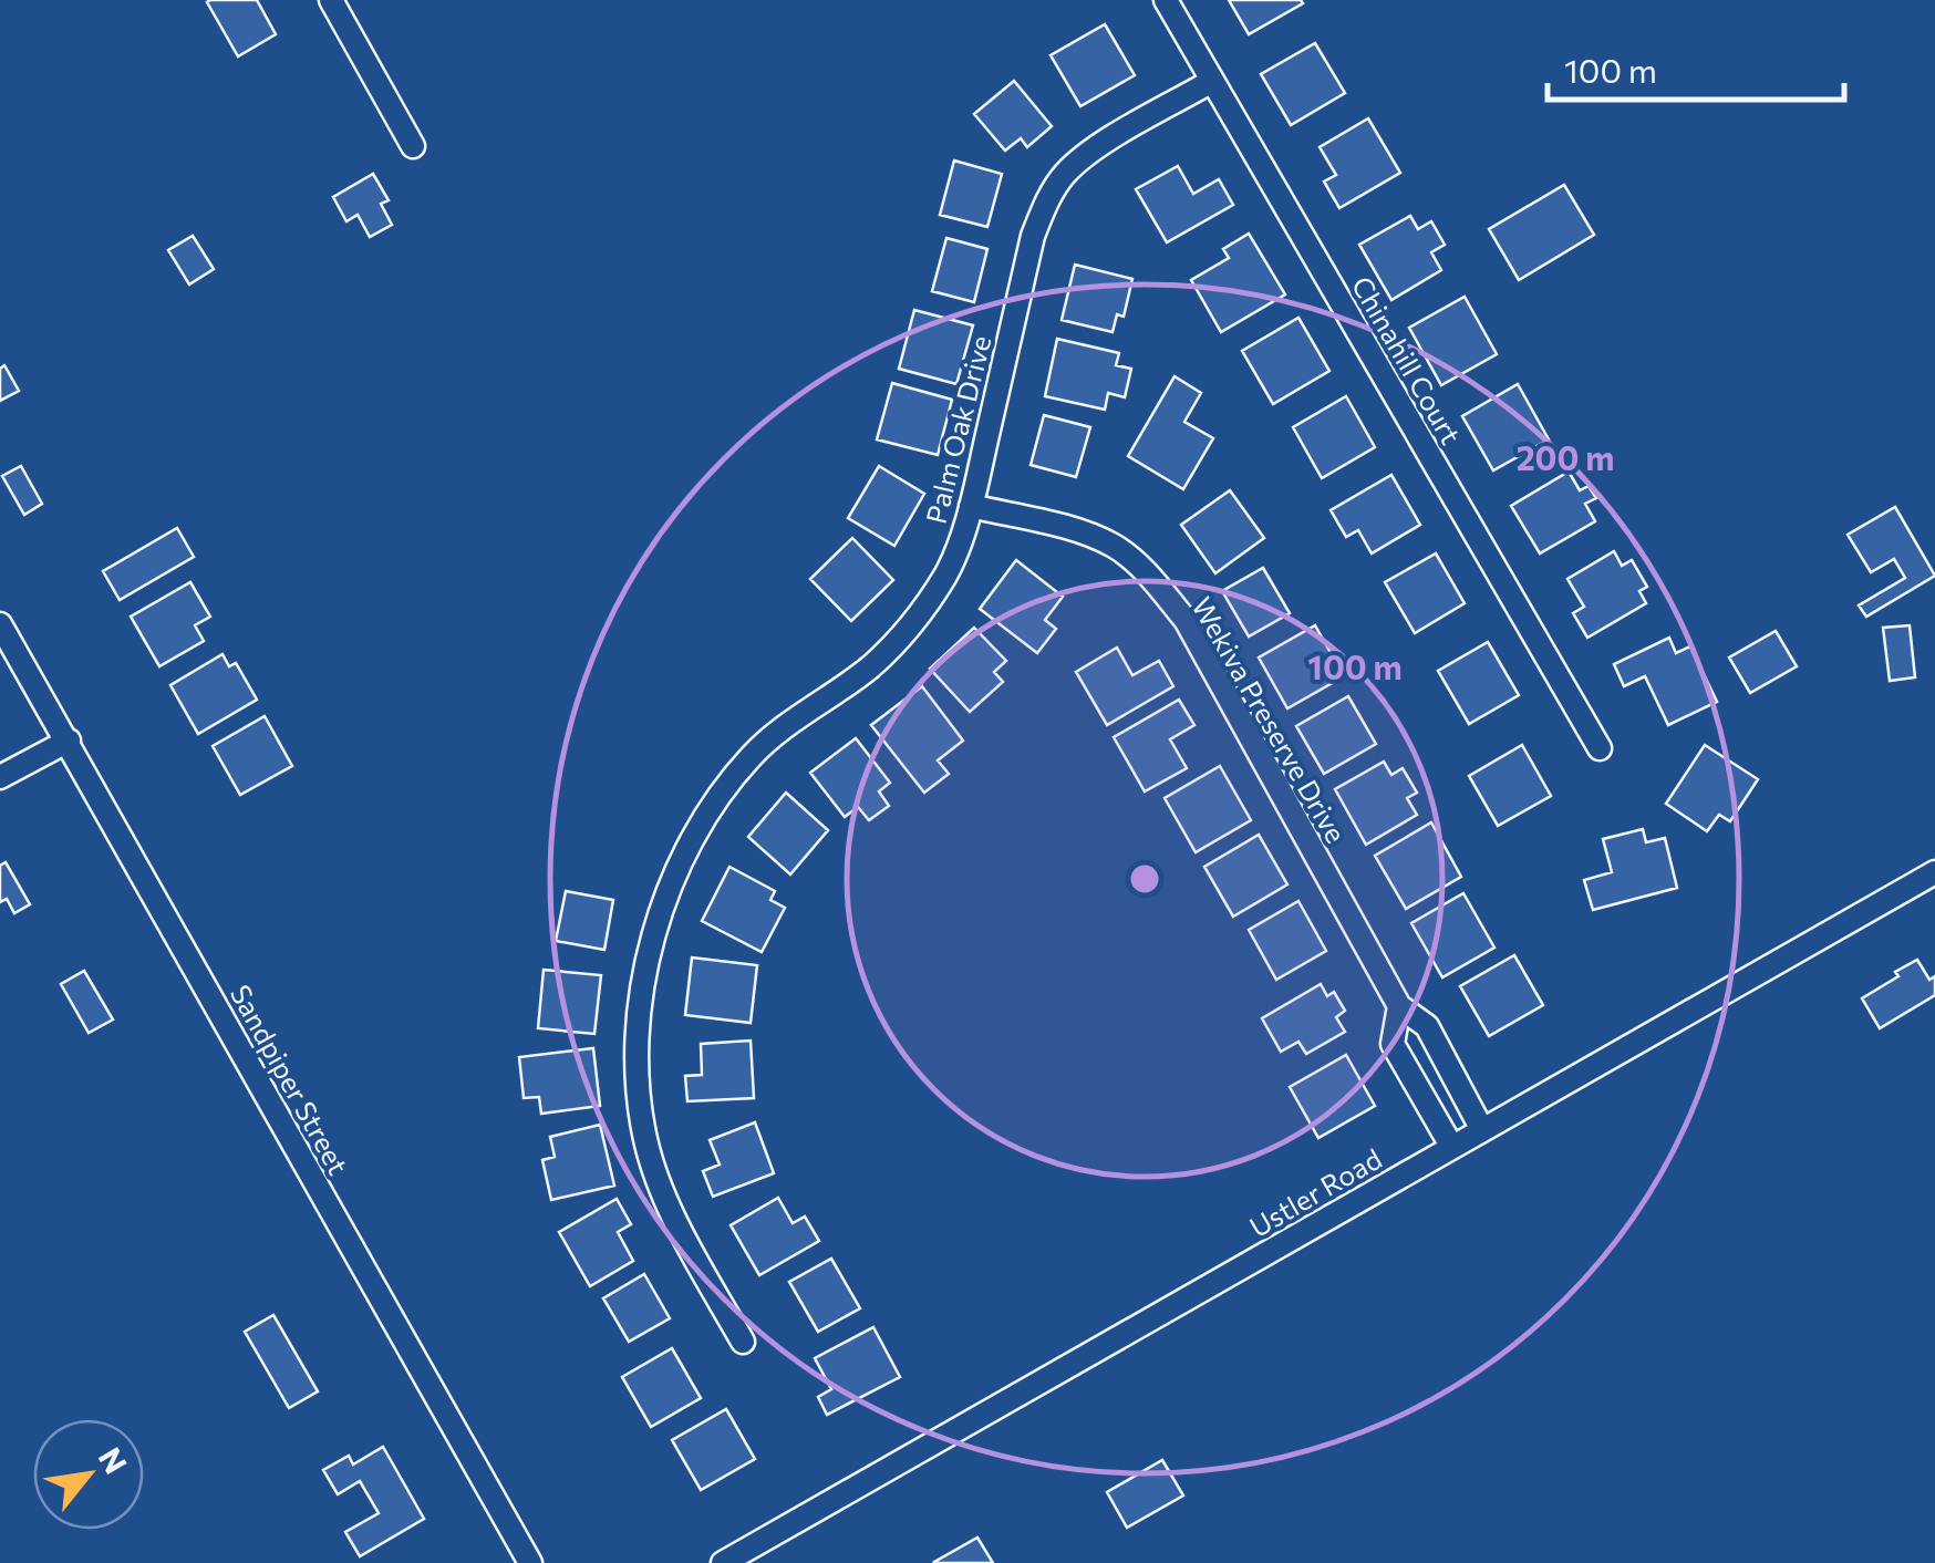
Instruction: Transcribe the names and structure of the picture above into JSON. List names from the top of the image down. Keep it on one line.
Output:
{"streets":{"street":["Chinahill Court","Palm Oak Drive","Wekiva Preserve Drive","Sandpiper Street","Ustler Road"]},"crossings":[["Chinahill Court","Palm Oak Drive"],["Palm Oak Drive","Wekiva Preserve Drive"],["Wekiva Preserve Drive","Ustler Road"]],"scale_bar":"100 m","north":"top right","rings":["200 m","100 m"]}
